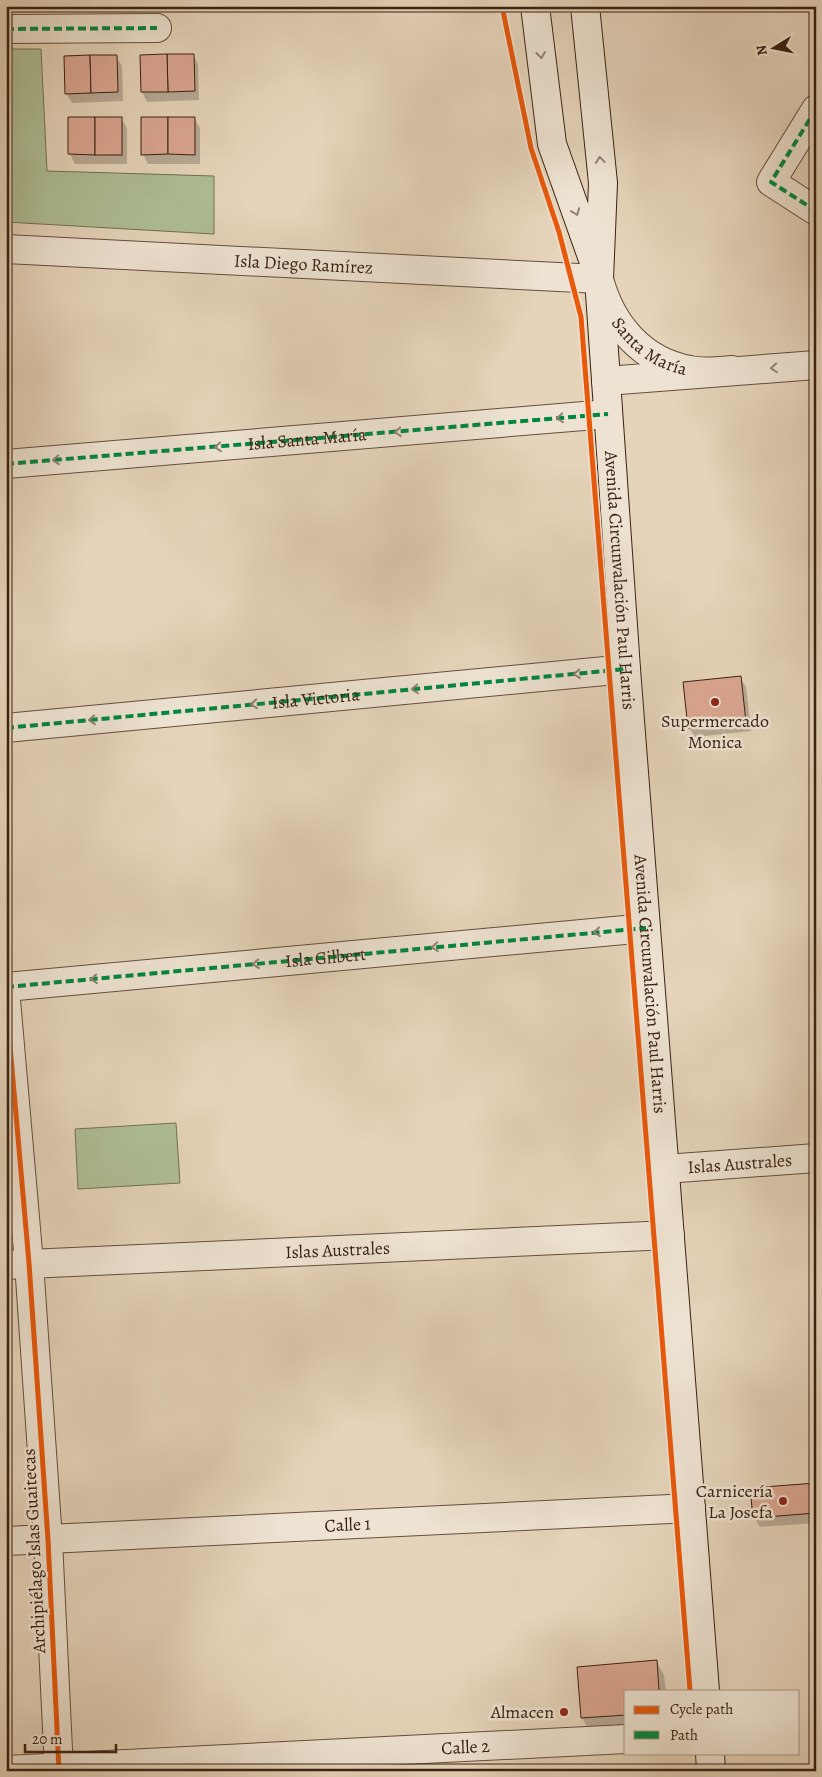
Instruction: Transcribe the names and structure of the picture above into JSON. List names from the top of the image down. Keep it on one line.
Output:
{"streets":{"street":["Isla Diego Ramírez","Santa María","Isla Santa María","Avenida Circunvalación Paul Harris","Isla Victoria","Isla Gilbert","Islas Australes","Calle 1","Archipiélago Islas Guaitecas","Calle 2"]},"crossings":[["Isla Diego Ramírez","Santa María"],["Isla Diego Ramírez","Avenida Circunvalación Paul Harris"],["Santa María","Avenida Circunvalación Paul Harris"],["Isla Santa María","Avenida Circunvalación Paul Harris"],["Avenida Circunvalación Paul Harris","Isla Victoria"],["Avenida Circunvalación Paul Harris","Isla Gilbert"],["Avenida Circunvalación Paul Harris","Islas Australes"],["Avenida Circunvalación Paul Harris","Calle 1"],["Islas Australes","Archipiélago Islas Guaitecas"],["Calle 1","Archipiélago Islas Guaitecas"],["Archipiélago Islas Guaitecas","Calle 2"]],"one_way":["Isla Santa María","Isla Victoria","Isla Gilbert"],"places":["Supermercado Monica","Carnicería La Josefa","Almacen"],"legend":["Cycle path","Path"],"scale_bar":"20 m","north":"left"}
